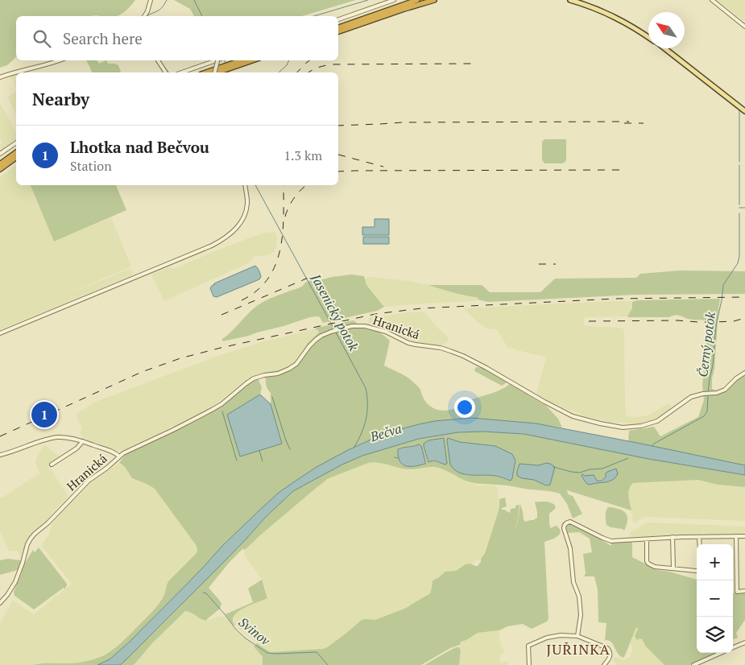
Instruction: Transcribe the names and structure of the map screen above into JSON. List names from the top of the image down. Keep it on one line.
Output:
{"streets":{"street":["Hranická"]},"districts":["JUŘINKA"],"water":["Jasenický potok","Černý potok","Bečva","Svinov"],"north":"top left","page":{"search":"Search here","heading":"Nearby","list":[{"mark":"1","name":"Lhotka nad Bečvou","note":"Station","value":"1.3 km"}],"pins":"1","map_buttons":["+","−"]}}
